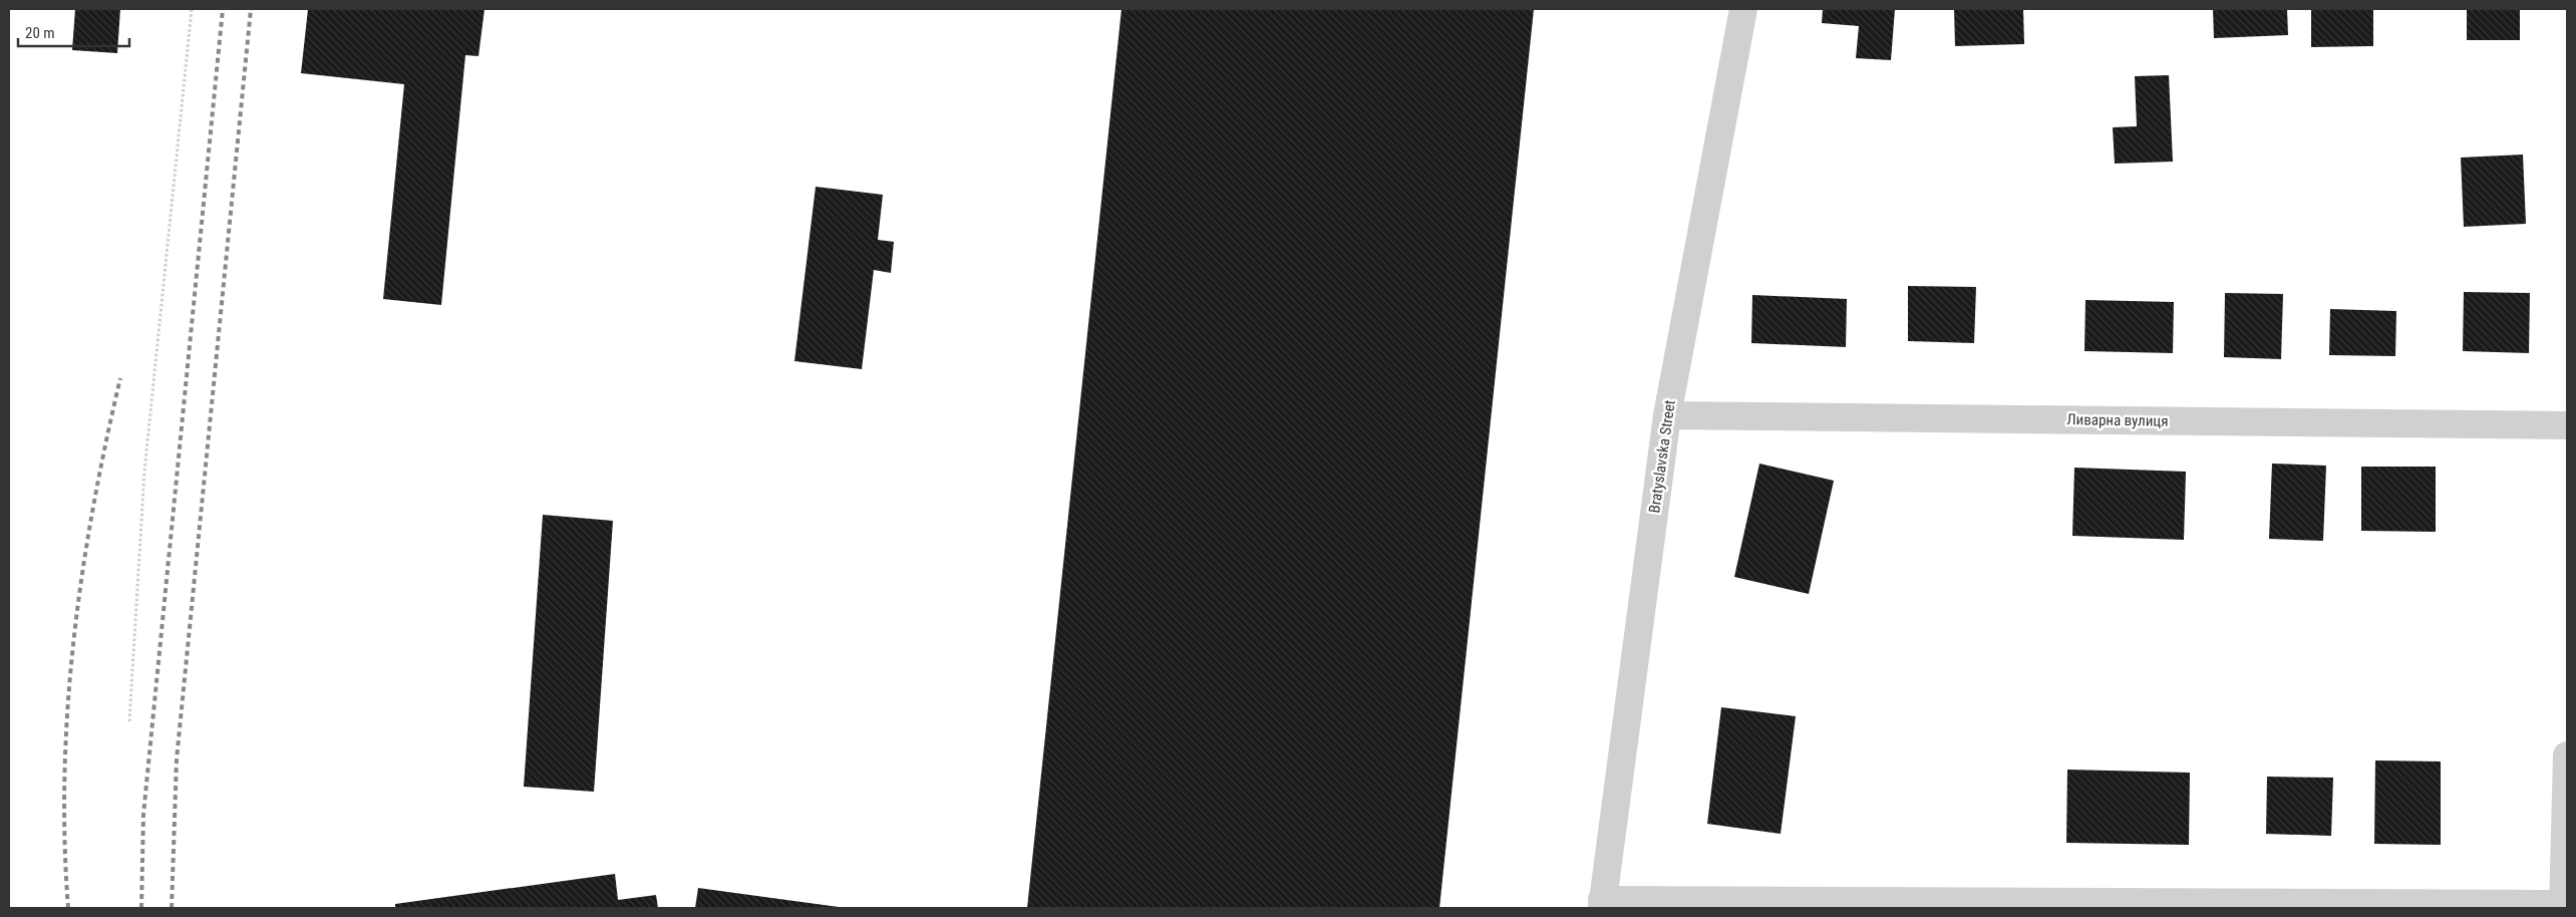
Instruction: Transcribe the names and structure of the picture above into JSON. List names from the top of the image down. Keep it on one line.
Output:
{"streets":{"street":["Ливарна вулиця","Bratyslavska Street"]},"crossings":[["Ливарна вулиця","Bratyslavska Street"]],"scale_bar":"20 m"}
